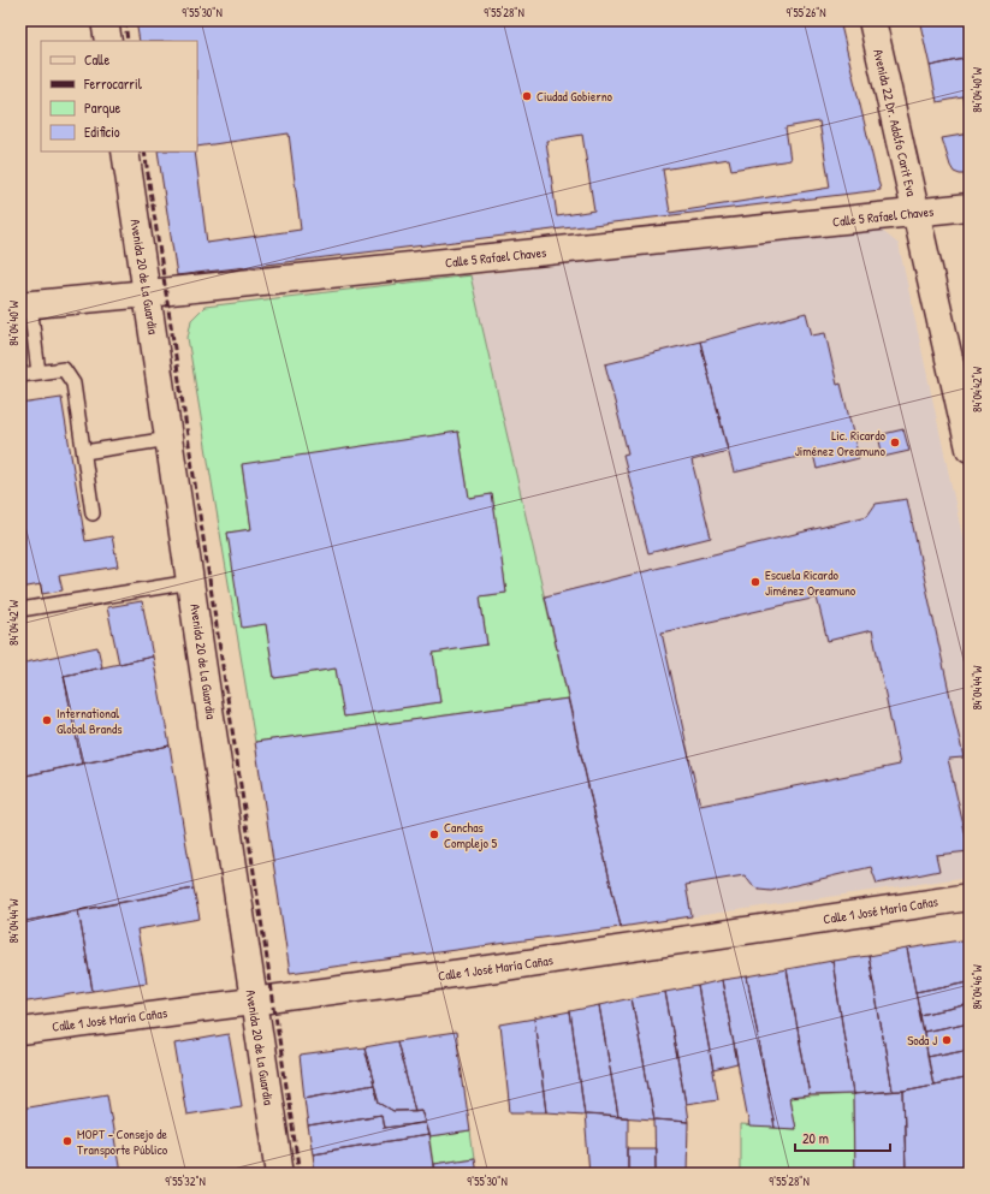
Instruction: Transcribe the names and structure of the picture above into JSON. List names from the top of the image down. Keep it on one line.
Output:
{"streets":{"street":["Avenida 22 Dr. Adolfo Carit Eva","Calle 5 Rafael Chaves","Avenida 20 de La Guardia","Calle 1 José María Cañas"]},"crossings":[["Avenida 22 Dr. Adolfo Carit Eva","Calle 5 Rafael Chaves"],["Calle 5 Rafael Chaves","Avenida 20 de La Guardia"],["Avenida 20 de La Guardia","Calle 1 José María Cañas"]],"places":["Ciudad Gobierno","Lic. Ricardo Jiménez Oreamuno","Escuela Ricardo Jiménez Oreamuno","International Global Brands","Canchas Complejo 5","Soda J","MOPT - Consejo de Transporte Público"],"legend":["Calle","Ferrocarril","Parque","Edificio"],"scale_bar":"20 m","coordinates":["9°55'30\"N","9°55'28\"N","9°55'26\"N","84°04'40\"W","84°04'42\"W","84°04'44\"W","84°04'46\"W","9°55'32\"N"]}
